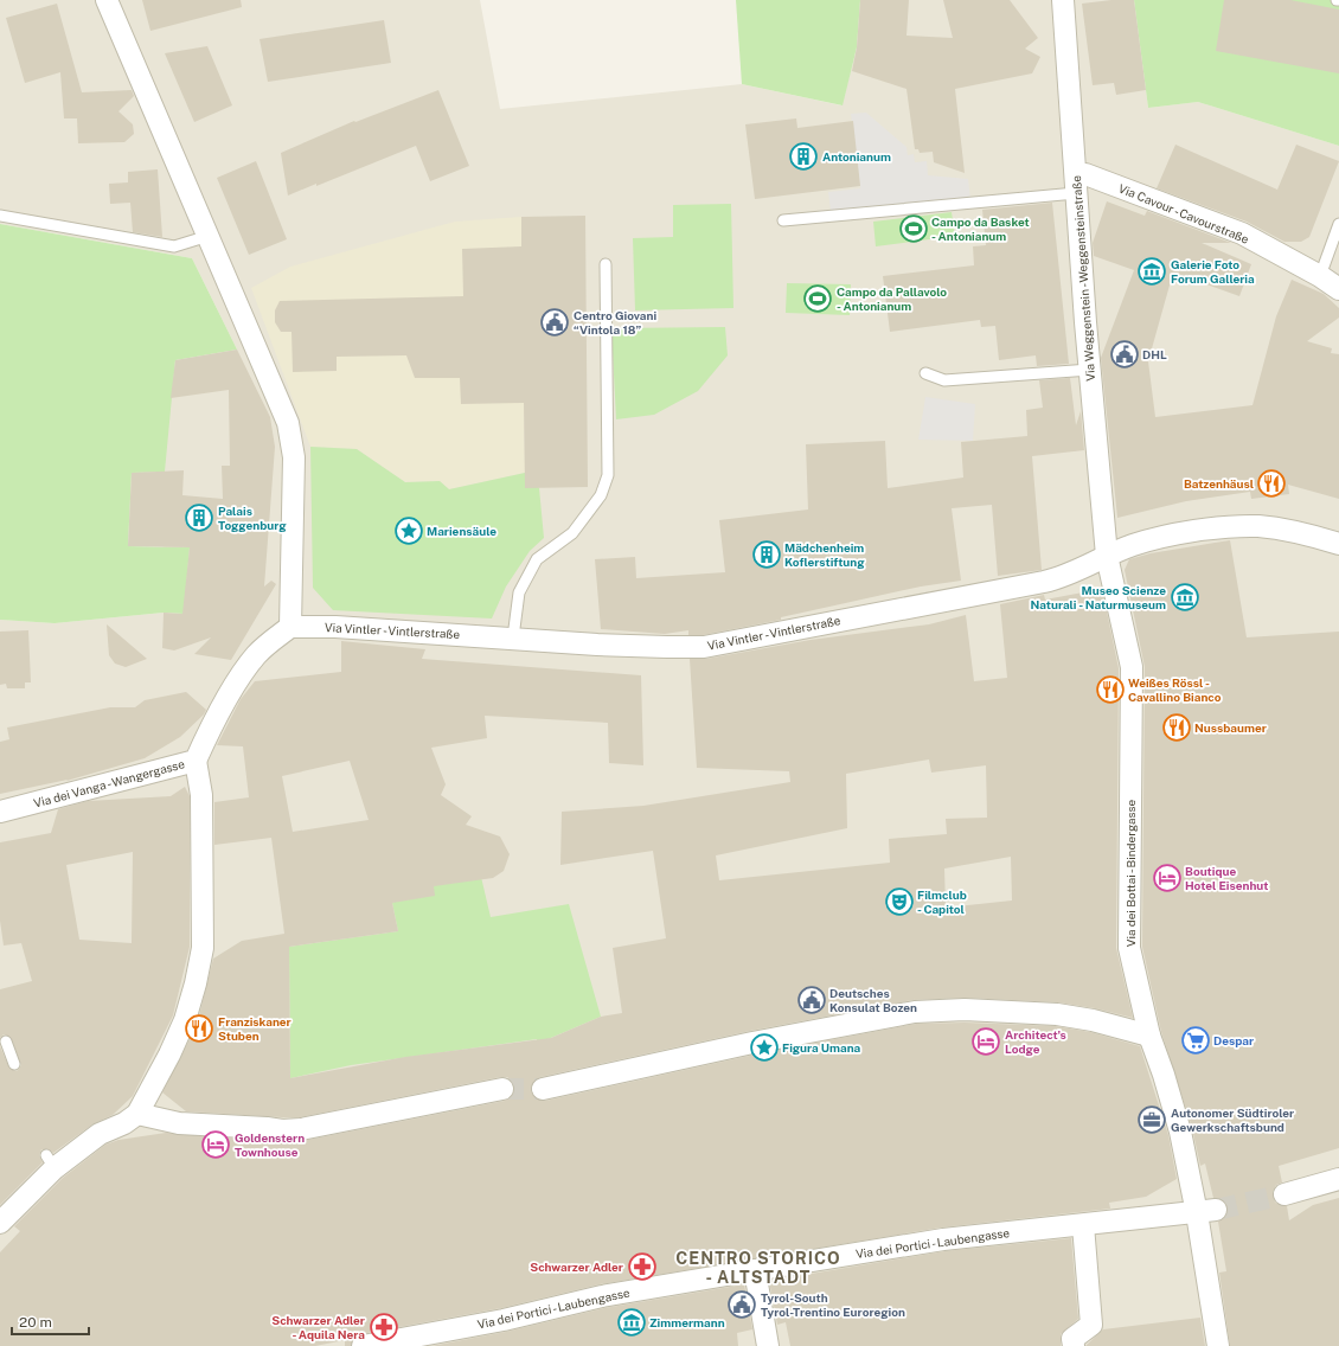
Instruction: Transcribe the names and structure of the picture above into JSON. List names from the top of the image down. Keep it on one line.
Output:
{"streets":{"street":["Via Cavour - Cavourstraße","Via Weggenstein - Weggensteinstraße","Via Vintler - Vintlerstraße","Via dei Vanga - Wangergasse","Via dei Bottai - Bindergasse","Via dei Portici - Laubengasse"]},"crossings":[["Via Cavour - Cavourstraße","Via Weggenstein - Weggensteinstraße"],["Via Weggenstein - Weggensteinstraße","Via Vintler - Vintlerstraße"],["Via Weggenstein - Weggensteinstraße","Via dei Bottai - Bindergasse"],["Via Vintler - Vintlerstraße","Via dei Vanga - Wangergasse"],["Via Vintler - Vintlerstraße","Via dei Bottai - Bindergasse"],["Via dei Bottai - Bindergasse","Via dei Portici - Laubengasse"]],"districts":["CENTRO STORICO - ALTSTADT"],"places":{"building":["Antonianum","Palais Toggenburg","Mädchenheim Koflerstiftung"],"sports":["Campo da Basket - Antonianum","Campo da Pallavolo - Antonianum"],"museum":["Galerie Foto Forum Galleria","Museo Scienze Naturali - Naturmuseum","Zimmermann"],"public building":["Centro Giovani “Vintola 18”","DHL","Deutsches Konsulat Bozen","Tyrol-South Tyrol-Trentino Euroregion"],"restaurant":["Batzenhäusl","Weißes Rössl - Cavallino Bianco","Nussbaumer","Franziskaner Stuben"],"place":["Mariensäule","Figura Umana"],"hotel":["Boutique Hotel Eisenhut","Architect's Lodge","Goldenstern Townhouse"],"theatre":["Filmclub - Capitol"],"supermarket":["Despar"],"office":["Autonomer Südtiroler Gewerkschaftsbund"],"pharmacy":["Schwarzer Adler","Schwarzer Adler - Aquila Nera"]},"scale_bar":"20 m"}
